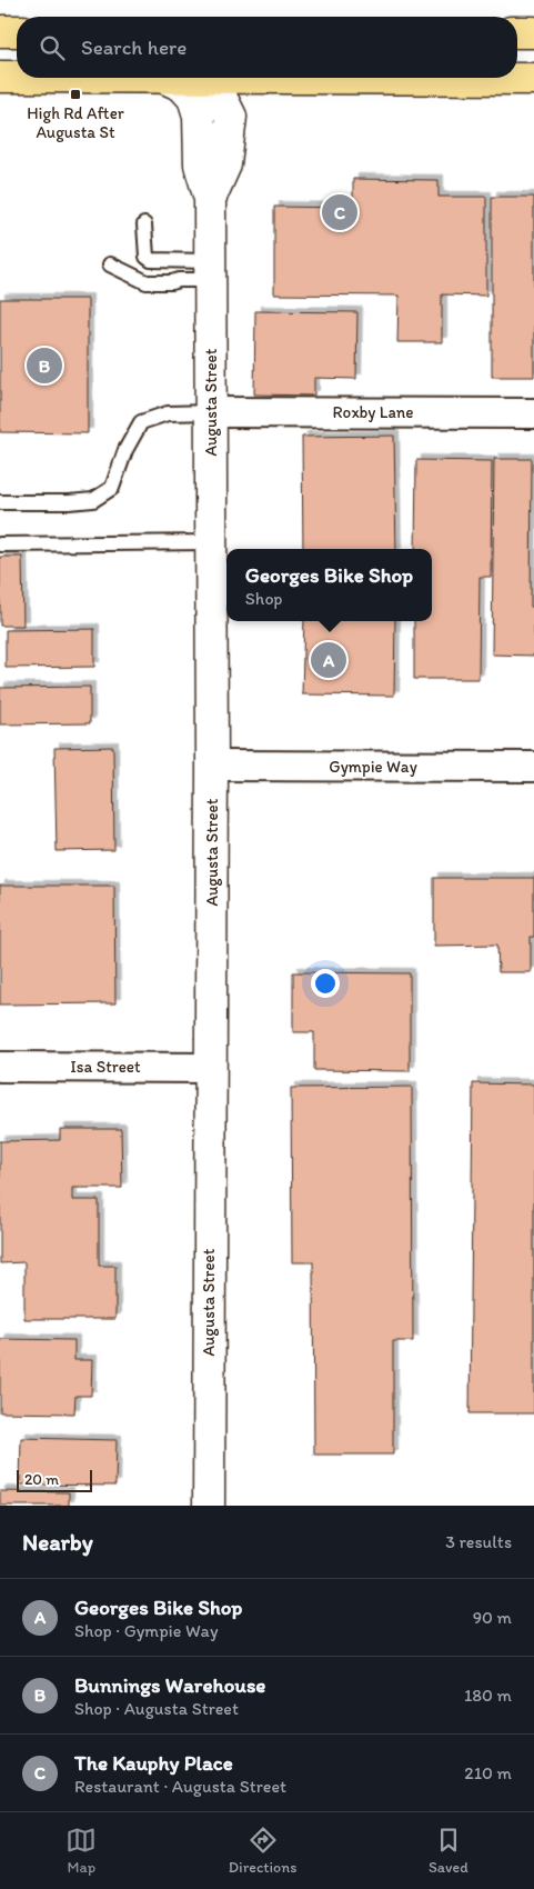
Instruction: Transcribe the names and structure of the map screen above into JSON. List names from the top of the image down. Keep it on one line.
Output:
{"streets":{"street":["Augusta Street","Roxby Lane","Gympie Way","Isa Street"]},"crossings":[["Augusta Street","Roxby Lane"],["Augusta Street","Gympie Way"],["Augusta Street","Isa Street"]],"places":{"transit":["High Rd After Augusta St"]},"scale_bar":"20 m","page":{"search":"Search here","pins":["C","B","A"],"popup":["Georges Bike Shop","Shop"],"scale":"20 m","heading":["Nearby","3 results"],"list":[{"mark":"A","name":"Georges Bike Shop","note":"Shop · Gympie Way","value":"90 m"},{"mark":"B","name":"Bunnings Warehouse","note":"Shop · Augusta Street","value":"180 m"},{"mark":"C","name":"The Kauphy Place","note":"Restaurant · Augusta Street","value":"210 m"}],"nav":["Map","Directions","Saved"]}}
